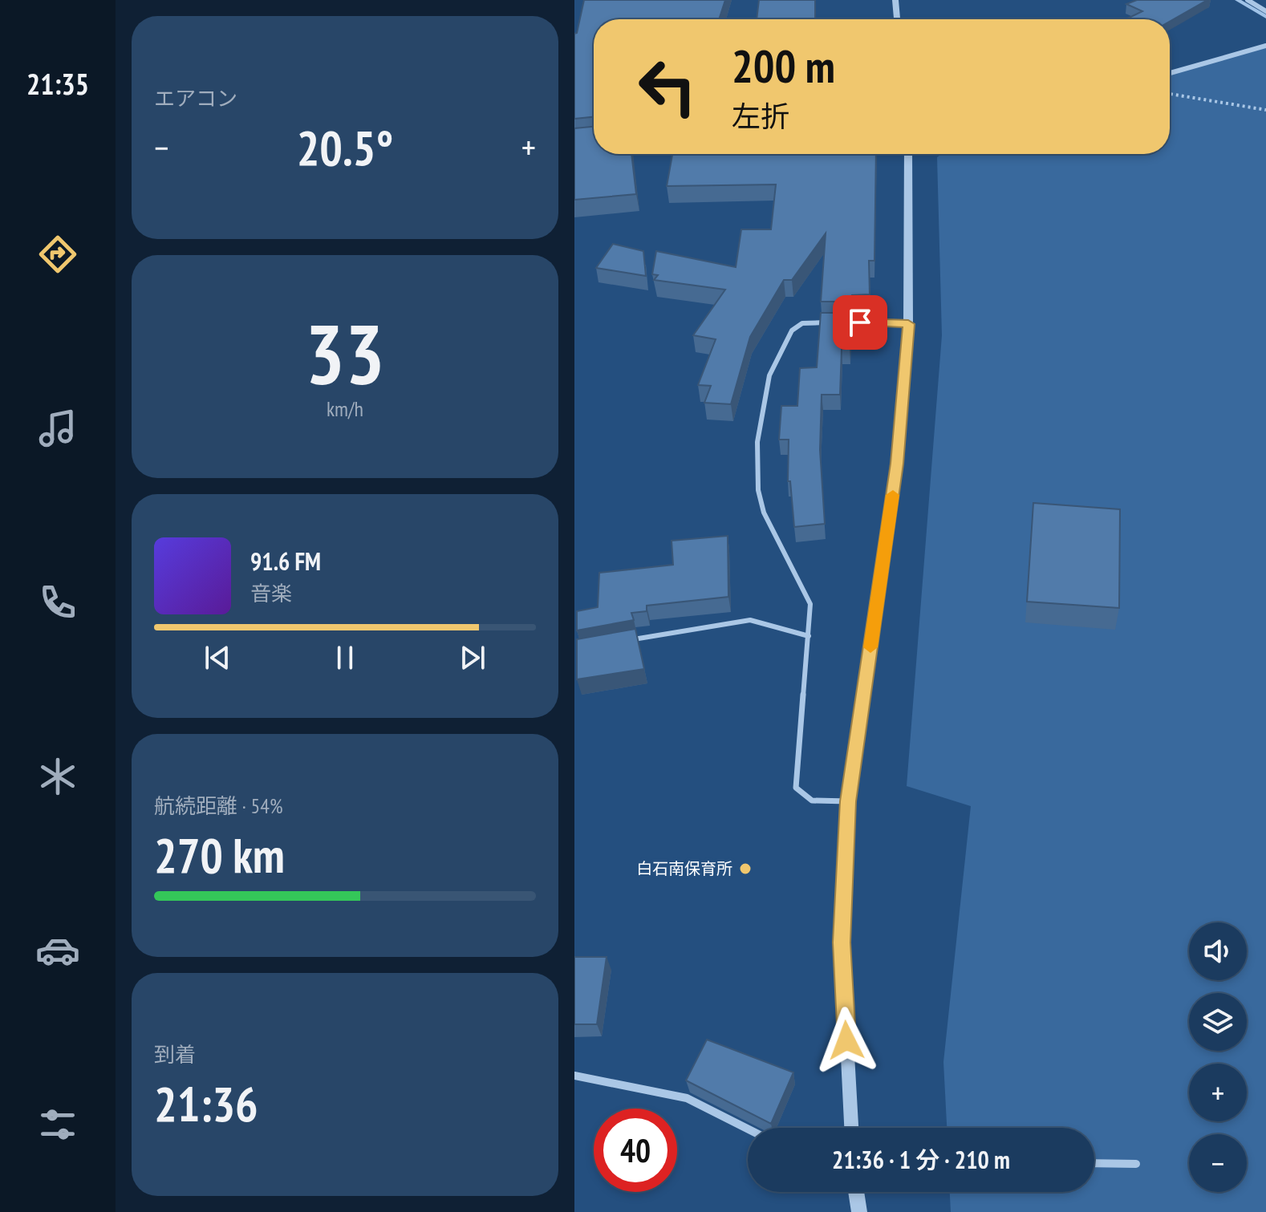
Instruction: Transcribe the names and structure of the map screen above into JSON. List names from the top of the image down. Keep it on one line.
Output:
{"places":["白石南保育所"],"page":{"tabs":"21:35","tile":["エアコン",["33","km/h"],["航続距離 · 54%","270 km"],["到着","21:36"]],"turn":["200 m","左折"],"heat":["−","20.5°","+"],"song":["91.6 FM","音楽"],"map_buttons":["+","−"],"limit":"40","trip":"21:36 · 1 分 · 210 m"}}
